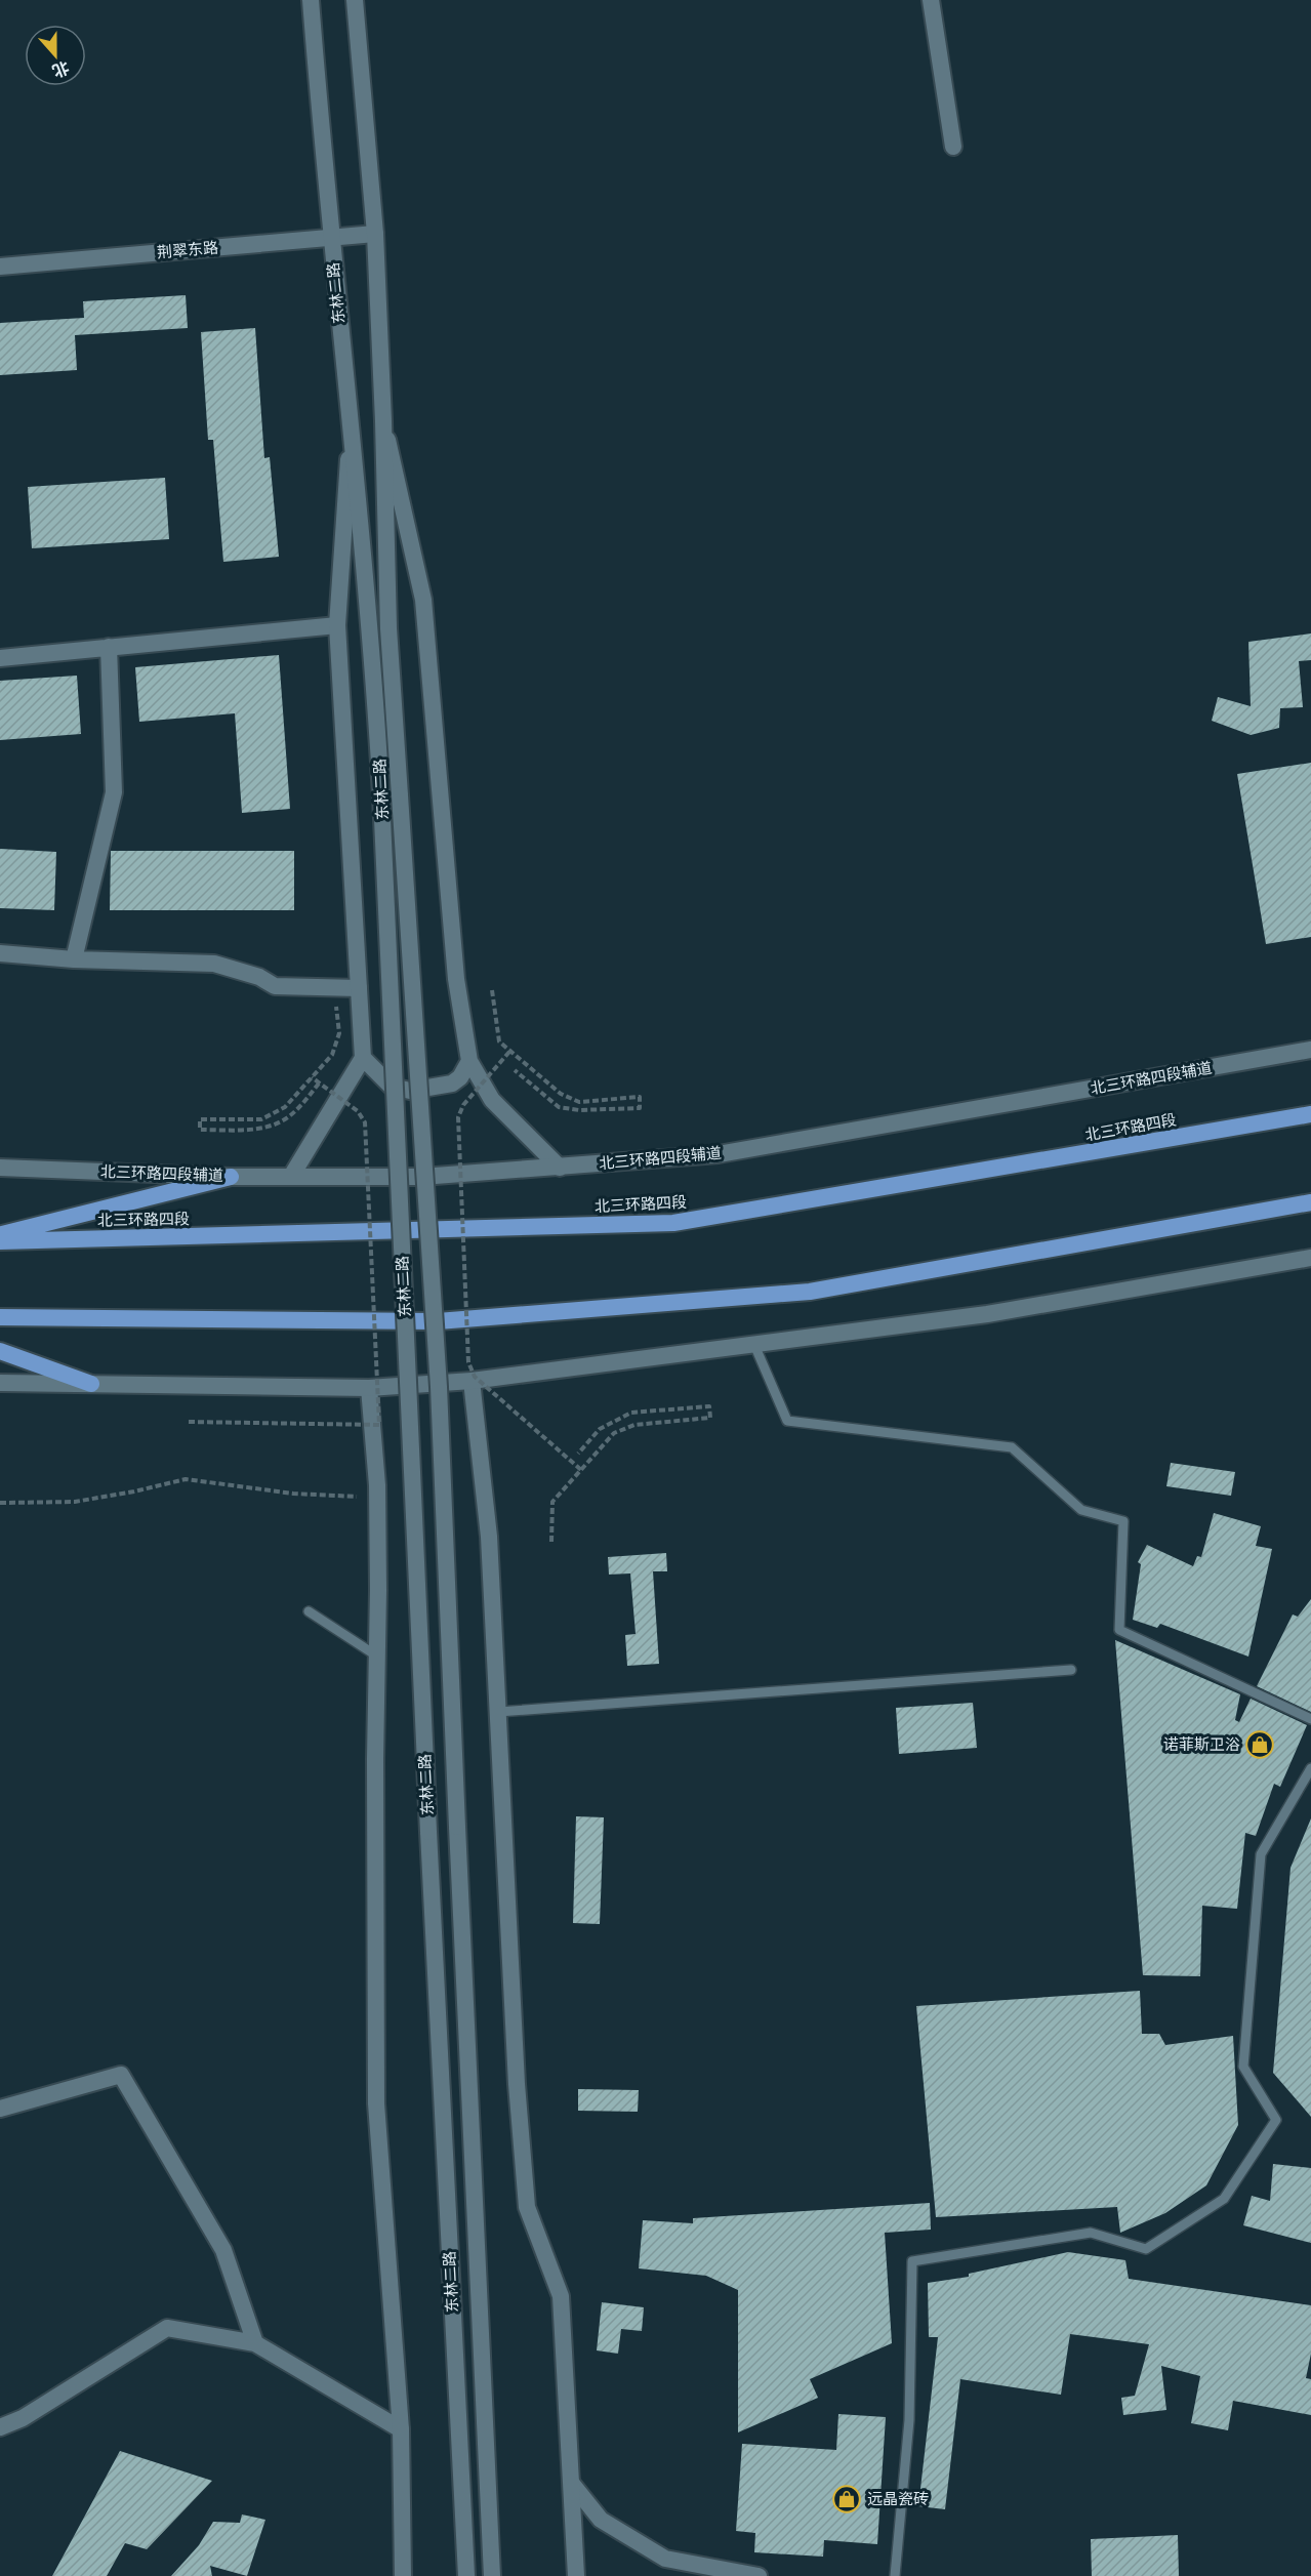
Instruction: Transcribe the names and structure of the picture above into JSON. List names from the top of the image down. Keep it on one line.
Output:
{"streets":{"highway":["北三环路四段"],"main road":["荆翠东路","东林二路","北三环路四段辅道"]},"crossings":[["荆翠东路","东林二路"]],"places":{"shop":["诺菲斯卫浴","远晶瓷砖"]},"north":"bottom"}
